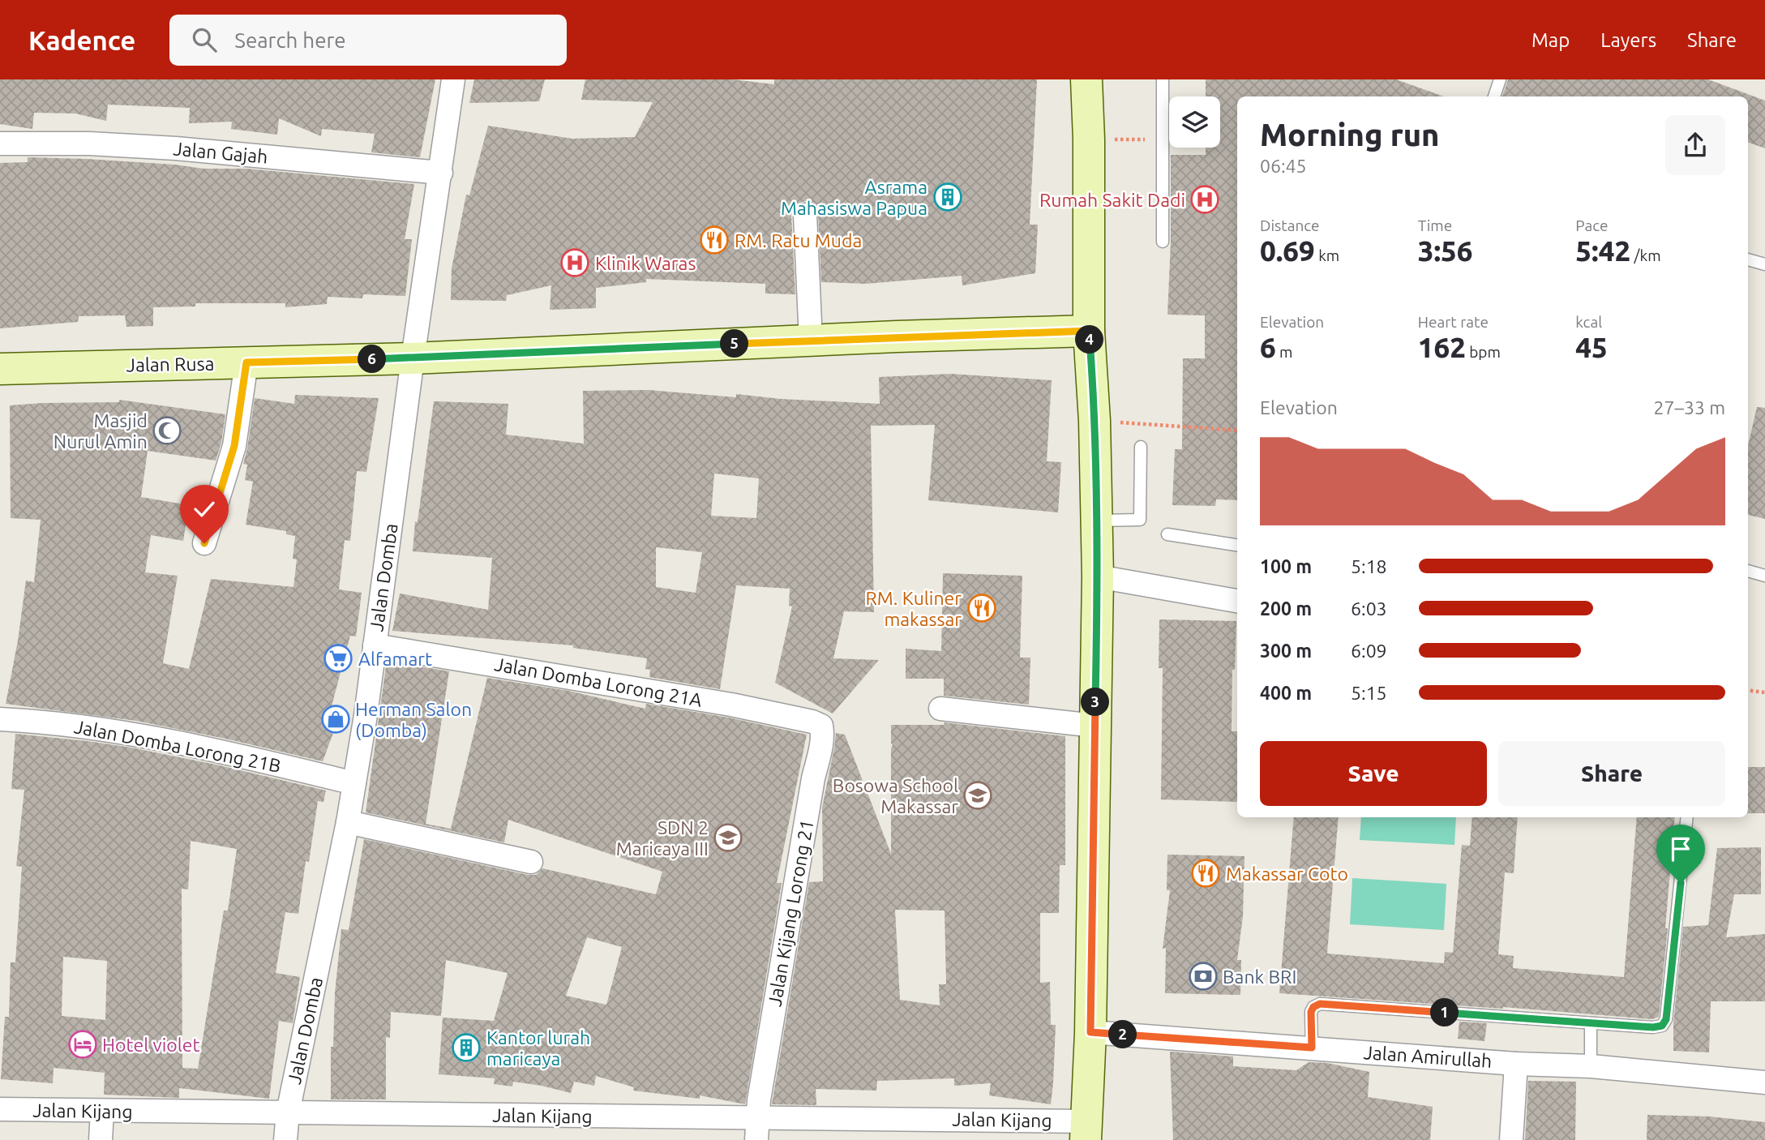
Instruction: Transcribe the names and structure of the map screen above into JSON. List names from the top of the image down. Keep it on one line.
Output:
{"streets":{"main road":["Jalan Rusa"],"street":["Jalan Gajah","Jalan Domba","Jalan Domba Lorong 21A","Jalan Domba Lorong 21B","Jalan Kijang Lorong 21","Jalan Amirullah","Jalan Kijang"]},"crossings":[["Jalan Gajah","Jalan Domba"],["Jalan Rusa","Jalan Domba"],["Jalan Domba","Jalan Domba Lorong 21A"],["Jalan Domba","Jalan Domba Lorong 21B"],["Jalan Domba","Jalan Kijang"],["Jalan Domba Lorong 21A","Jalan Kijang Lorong 21"],["Jalan Kijang Lorong 21","Jalan Kijang"]],"places":{"building":["Asrama Mahasiswa Papua","Kantor lurah maricaya"],"hospital":["Rumah Sakit Dadi","Klinik Waras"],"restaurant":["RM. Ratu Muda","RM. Kuliner makassar","Makassar Coto"],"mosque":["Masjid Nurul Amin"],"supermarket":["Alfamart"],"shop":["Herman Salon (Domba)"],"school or university":["Bosowa School Makassar","SDN 2 Maricaya III"],"bank":["Bank BRI"],"hotel":["Hotel violet"]},"page":{"header":"Kadence","search":"Search here","nav":["Map","Layers","Share"],"heading":["Morning run","06:45"],"stats":[["Distance","0.69 km"],["Time","3:56"],["Pace","5:42 /km"],["Elevation","6 m"],["Heart rate","162 bpm"],["kcal","45"]],"pins":["4","5","6","3","1","2"],"chart":["Elevation","27–33 m"],"list":[{"name":"100 m","note":"5:18"},{"name":"200 m","note":"6:03"},{"name":"300 m","note":"6:09"},{"name":"400 m","note":"5:15"}],"buttons":["Save","Share"]}}
